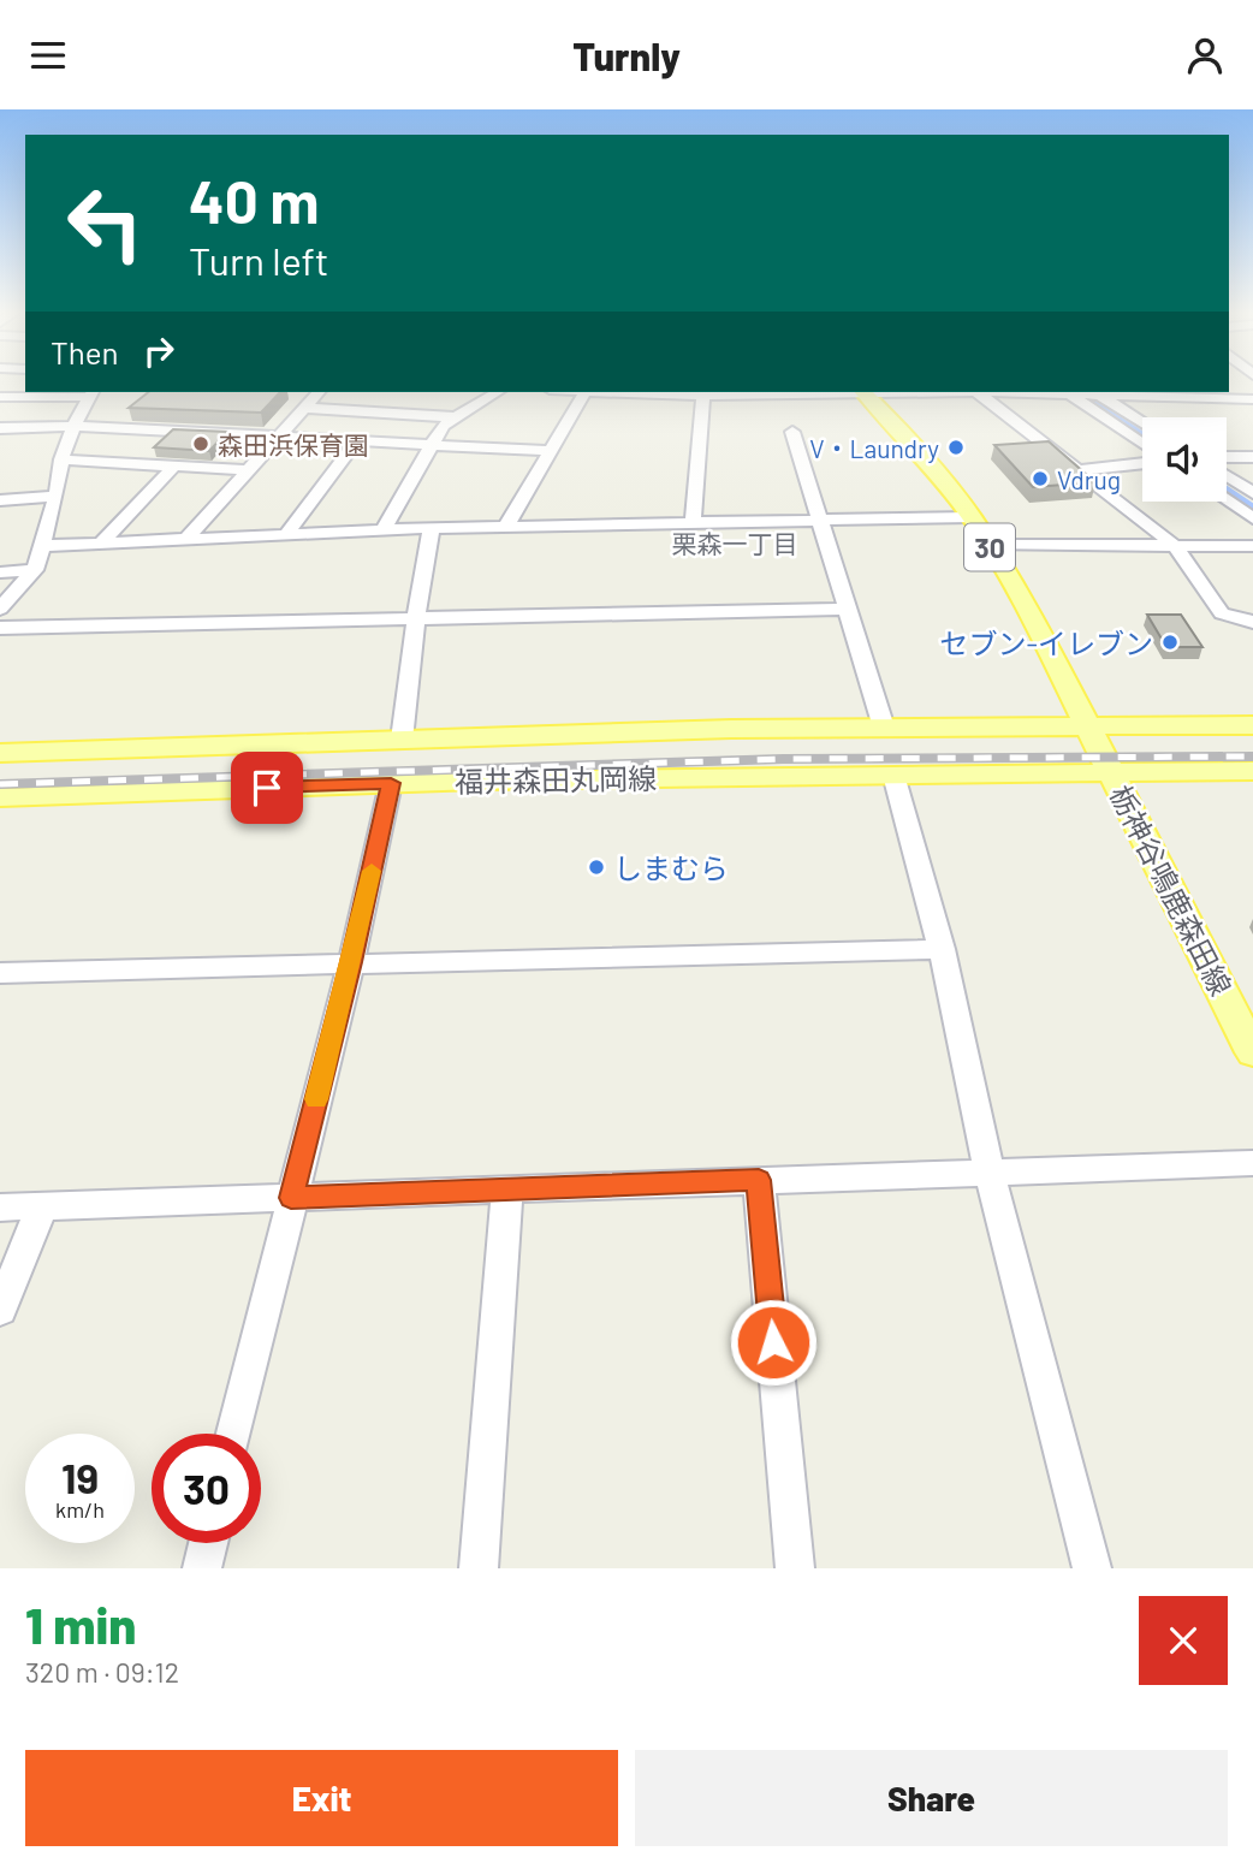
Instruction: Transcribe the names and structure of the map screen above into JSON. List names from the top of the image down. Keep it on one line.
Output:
{"streets":{"main road":["30","福井森田丸岡線","栃神谷鳴鹿森田線"]},"crossings":[["30","福井森田丸岡線"],["30","栃神谷鳴鹿森田線"],["福井森田丸岡線","栃神谷鳴鹿森田線"]],"districts":["栗森一丁目"],"places":["森田浜保育園","V・Laundry","Vdrug","セブン-イレブン","しまむら"],"page":{"header":"Turnly","turn":["40 m","Turn left"],"then":"Then","speed":"19 km/h","limit":"30","heading":["1 min","320 m · 09:12"],"buttons":["Exit","Share"]}}
